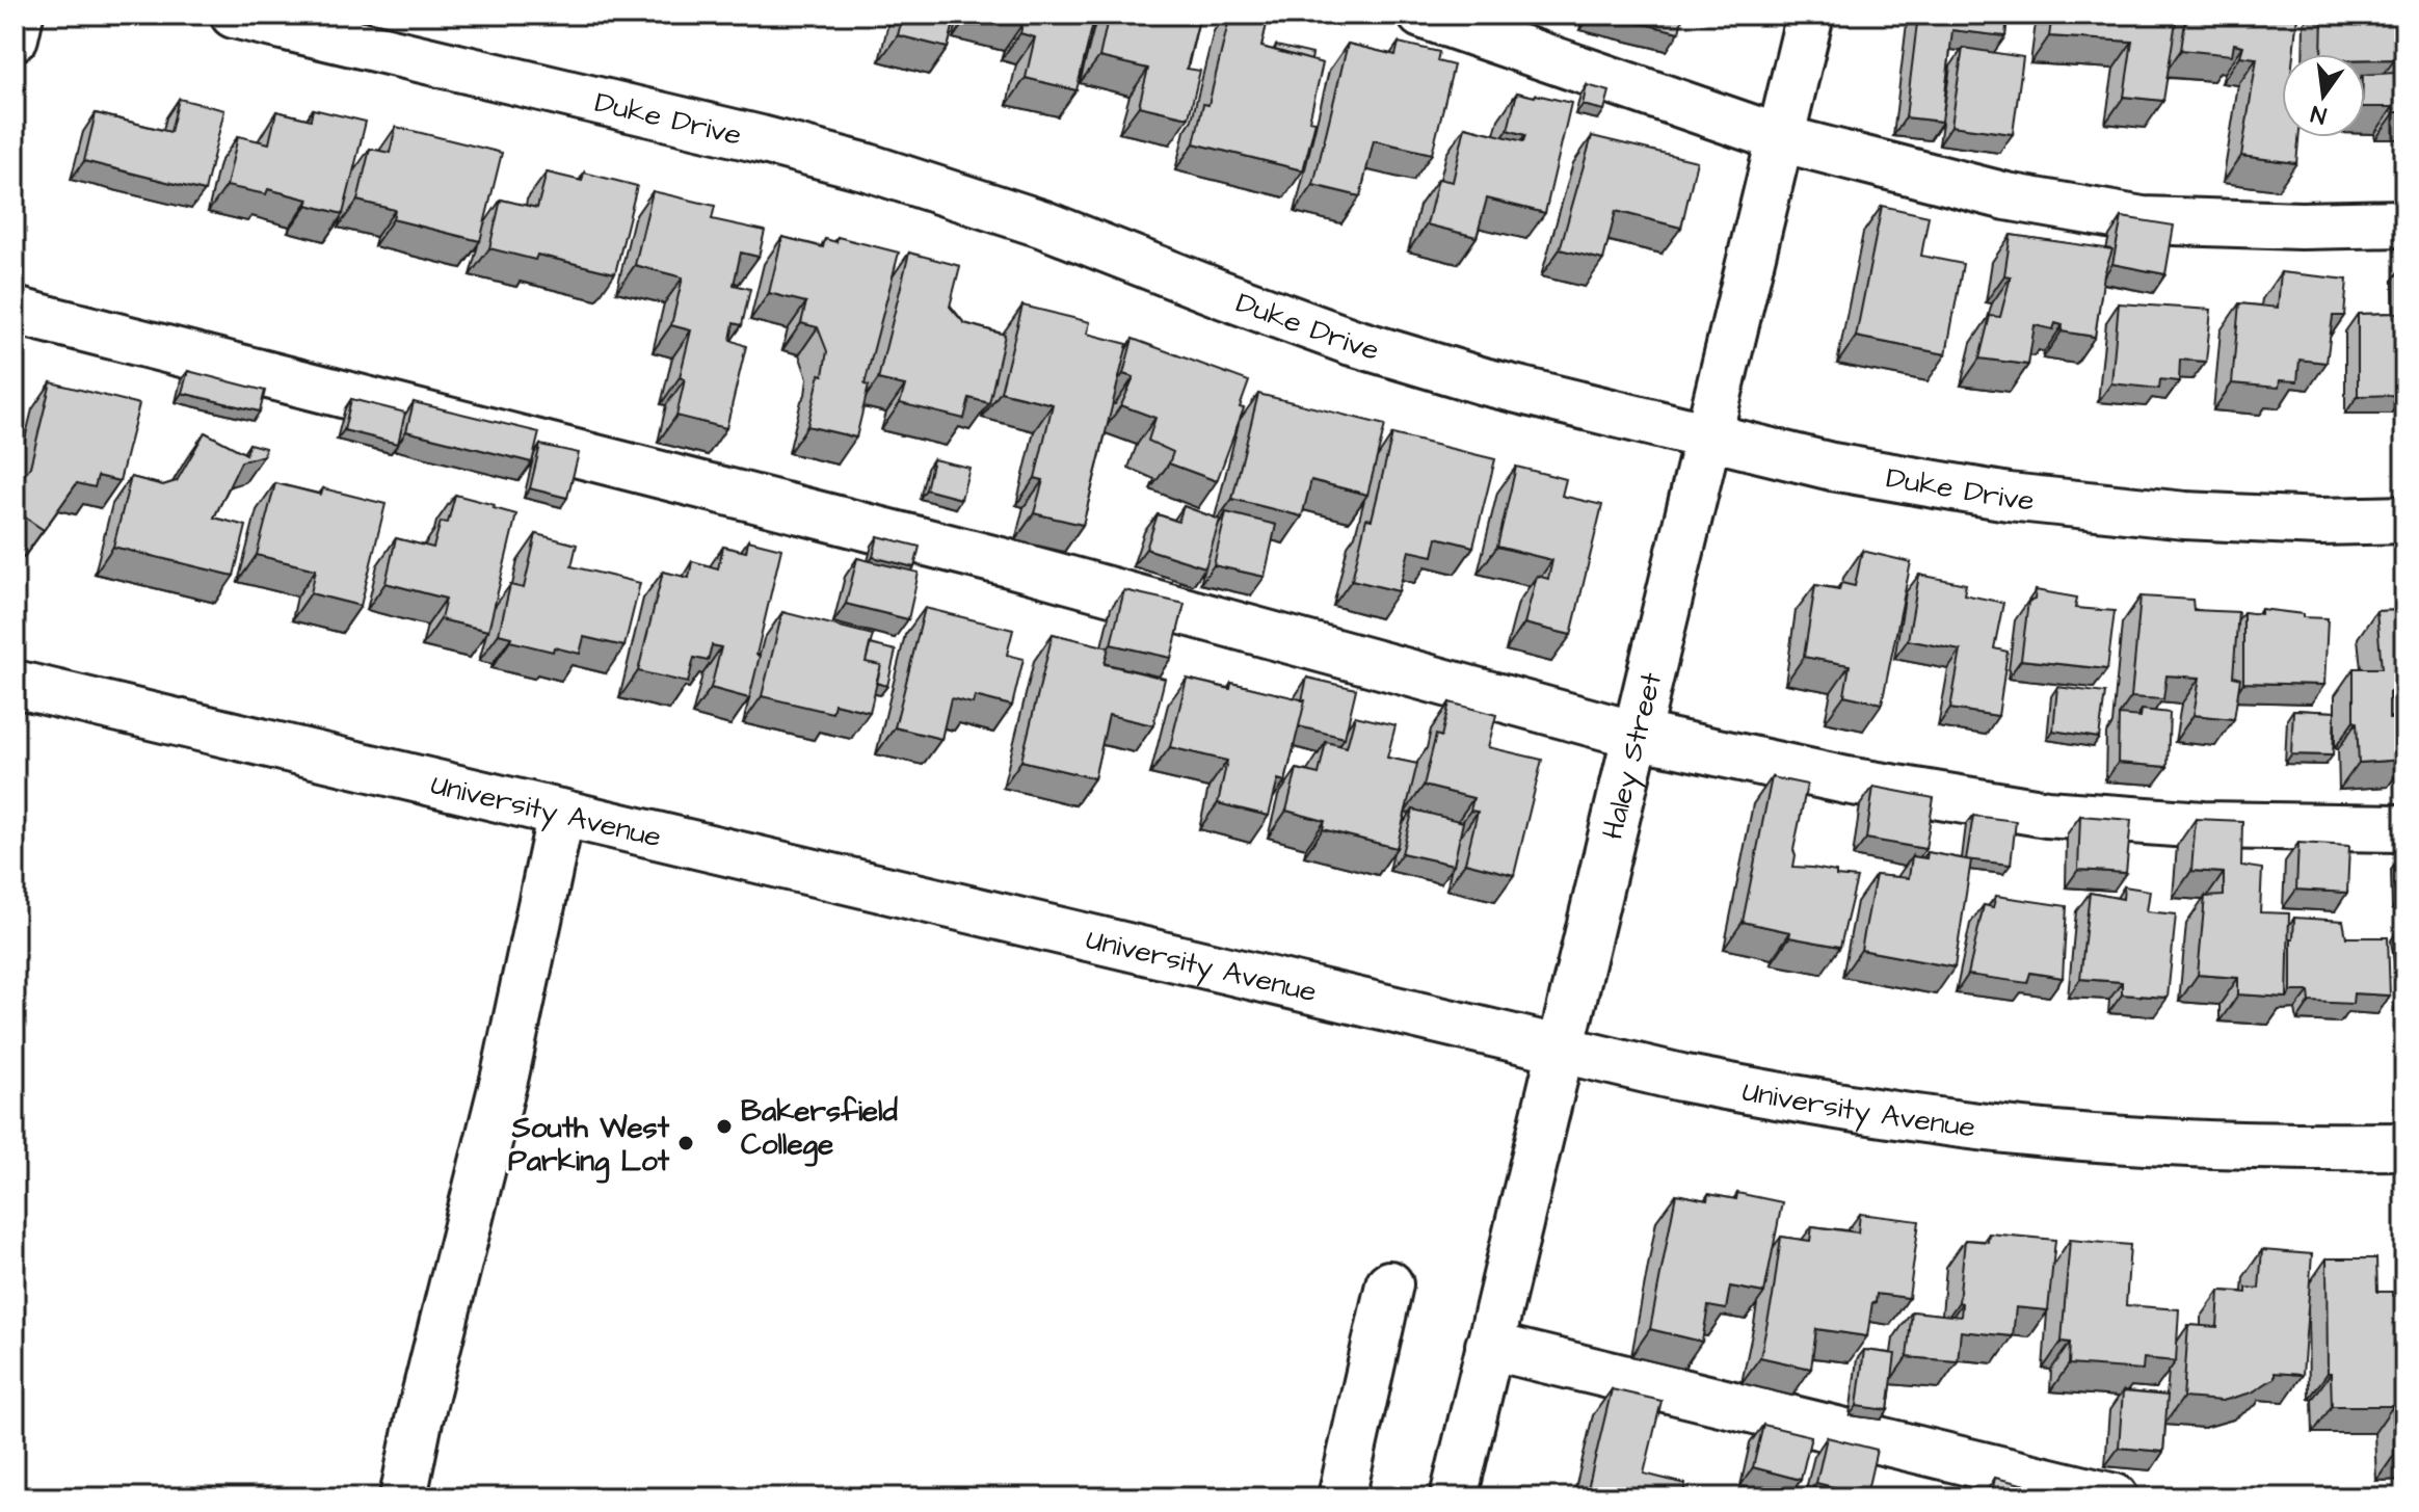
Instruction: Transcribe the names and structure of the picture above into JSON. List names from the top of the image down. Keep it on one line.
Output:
{"streets":{"street":["Duke Drive","Haley Street","University Avenue"]},"crossings":[["Duke Drive","Haley Street"],["Haley Street","University Avenue"]],"places":["Bakersfield College","South West Parking Lot"],"north":"bottom"}
